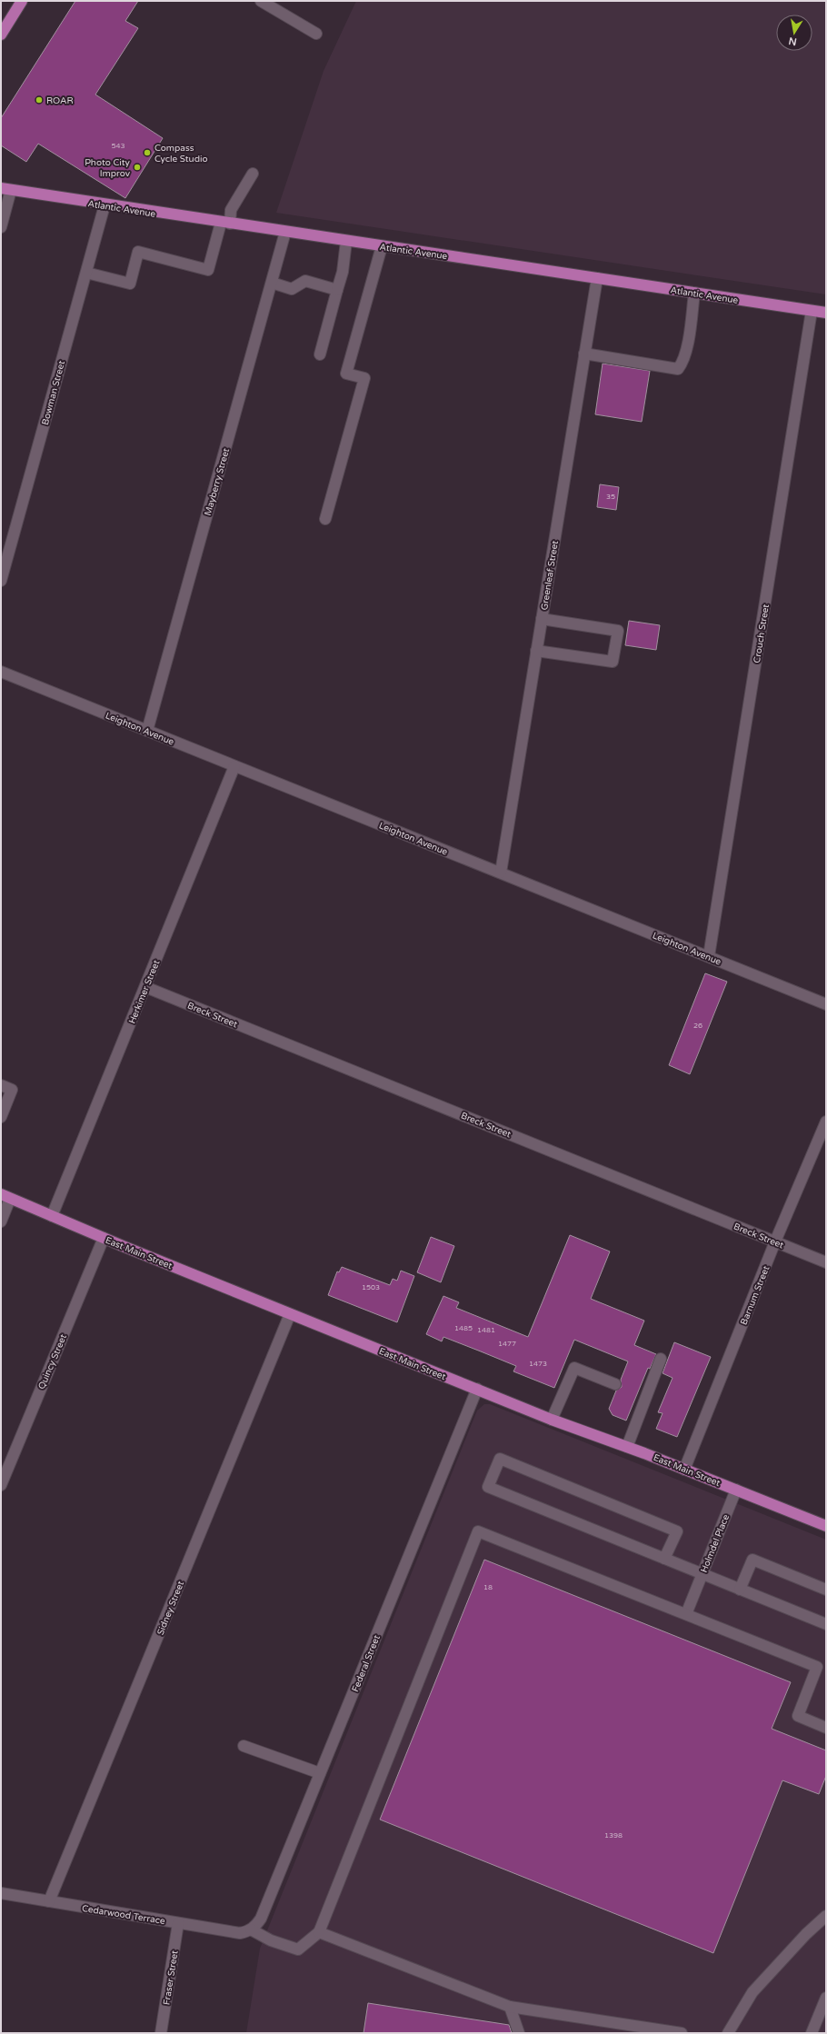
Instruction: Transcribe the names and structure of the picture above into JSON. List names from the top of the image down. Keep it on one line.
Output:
{"streets":{"main road":["Atlantic Avenue","East Main Street"],"street":["Bowman Street","Mayberry Street","Greenleaf Street","Crouch Street","Leighton Avenue","Herkimer Street","Breck Street","Barnum Street","Quincy Street","Holmdel Place","Sidney Street","Federal Street","Cedarwood Terrace","Fraser Street"]},"crossings":[["Atlantic Avenue","Bowman Street"],["Atlantic Avenue","Mayberry Street"],["Atlantic Avenue","Greenleaf Street"],["Atlantic Avenue","Crouch Street"],["Mayberry Street","Leighton Avenue"],["Greenleaf Street","Leighton Avenue"],["Crouch Street","Leighton Avenue"],["Leighton Avenue","Herkimer Street"],["Herkimer Street","Breck Street"],["Herkimer Street","East Main Street"],["Breck Street","Barnum Street"],["East Main Street","Barnum Street"],["East Main Street","Quincy Street"],["East Main Street","Holmdel Place"],["East Main Street","Sidney Street"],["East Main Street","Federal Street"],["Sidney Street","Cedarwood Terrace"],["Federal Street","Cedarwood Terrace"],["Cedarwood Terrace","Fraser Street"]],"places":["ROAR","Compass Cycle Studio","Photo City Improv"],"house_numbers":["543","35","26","1503","1485","1481","1477","1473","18","1398"],"north":"bottom"}
